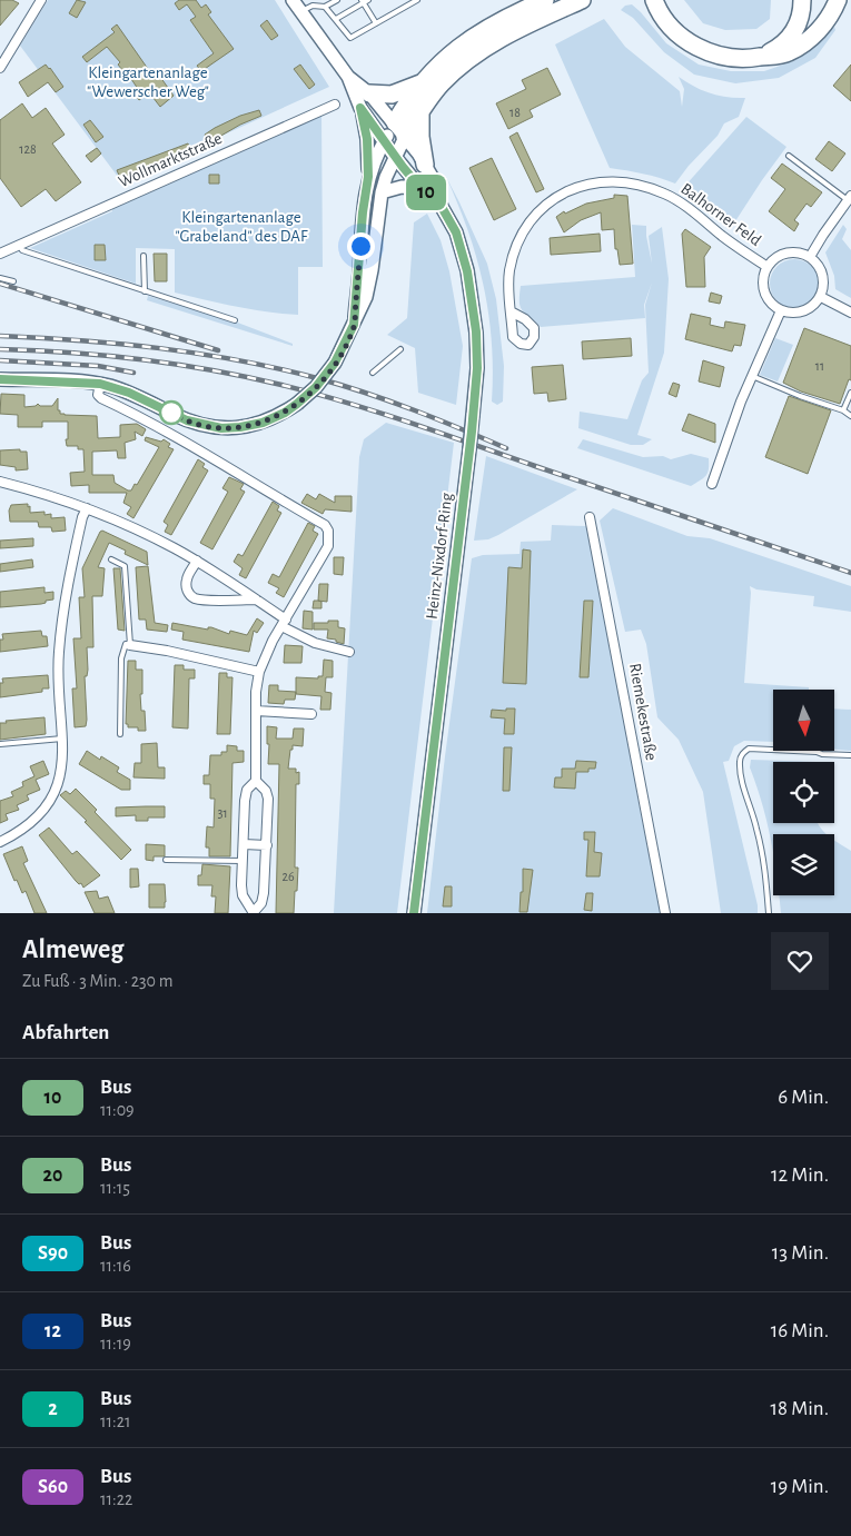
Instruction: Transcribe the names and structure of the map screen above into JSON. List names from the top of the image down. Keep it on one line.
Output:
{"streets":{"main road":["Heinz-Nixdorf-Ring"],"street":["Wollmarktstraße","Balhorner Feld","Riemekestraße"]},"parks":["Kleingartenanlage \"Wewerscher Weg\"","Kleingartenanlage \"Grabeland\" des DAF"],"lines":["bus line 10"],"house_numbers":["18","128","11","31","26"],"north":"bottom","page":{"on_map":"10","heading":[["Almeweg","Zu Fuß · 3 Min. · 230 m"],"Abfahrten"],"list":[{"mark":"10","name":"Bus","note":"11:09","value":"6 Min."},{"mark":"20","name":"Bus","note":"11:15","value":"12 Min."},{"mark":"S90","name":"Bus","note":"11:16","value":"13 Min."},{"mark":"12","name":"Bus","note":"11:19","value":"16 Min."},{"mark":"2","name":"Bus","note":"11:21","value":"18 Min."},{"mark":"S60","name":"Bus","note":"11:22","value":"19 Min."}]}}
